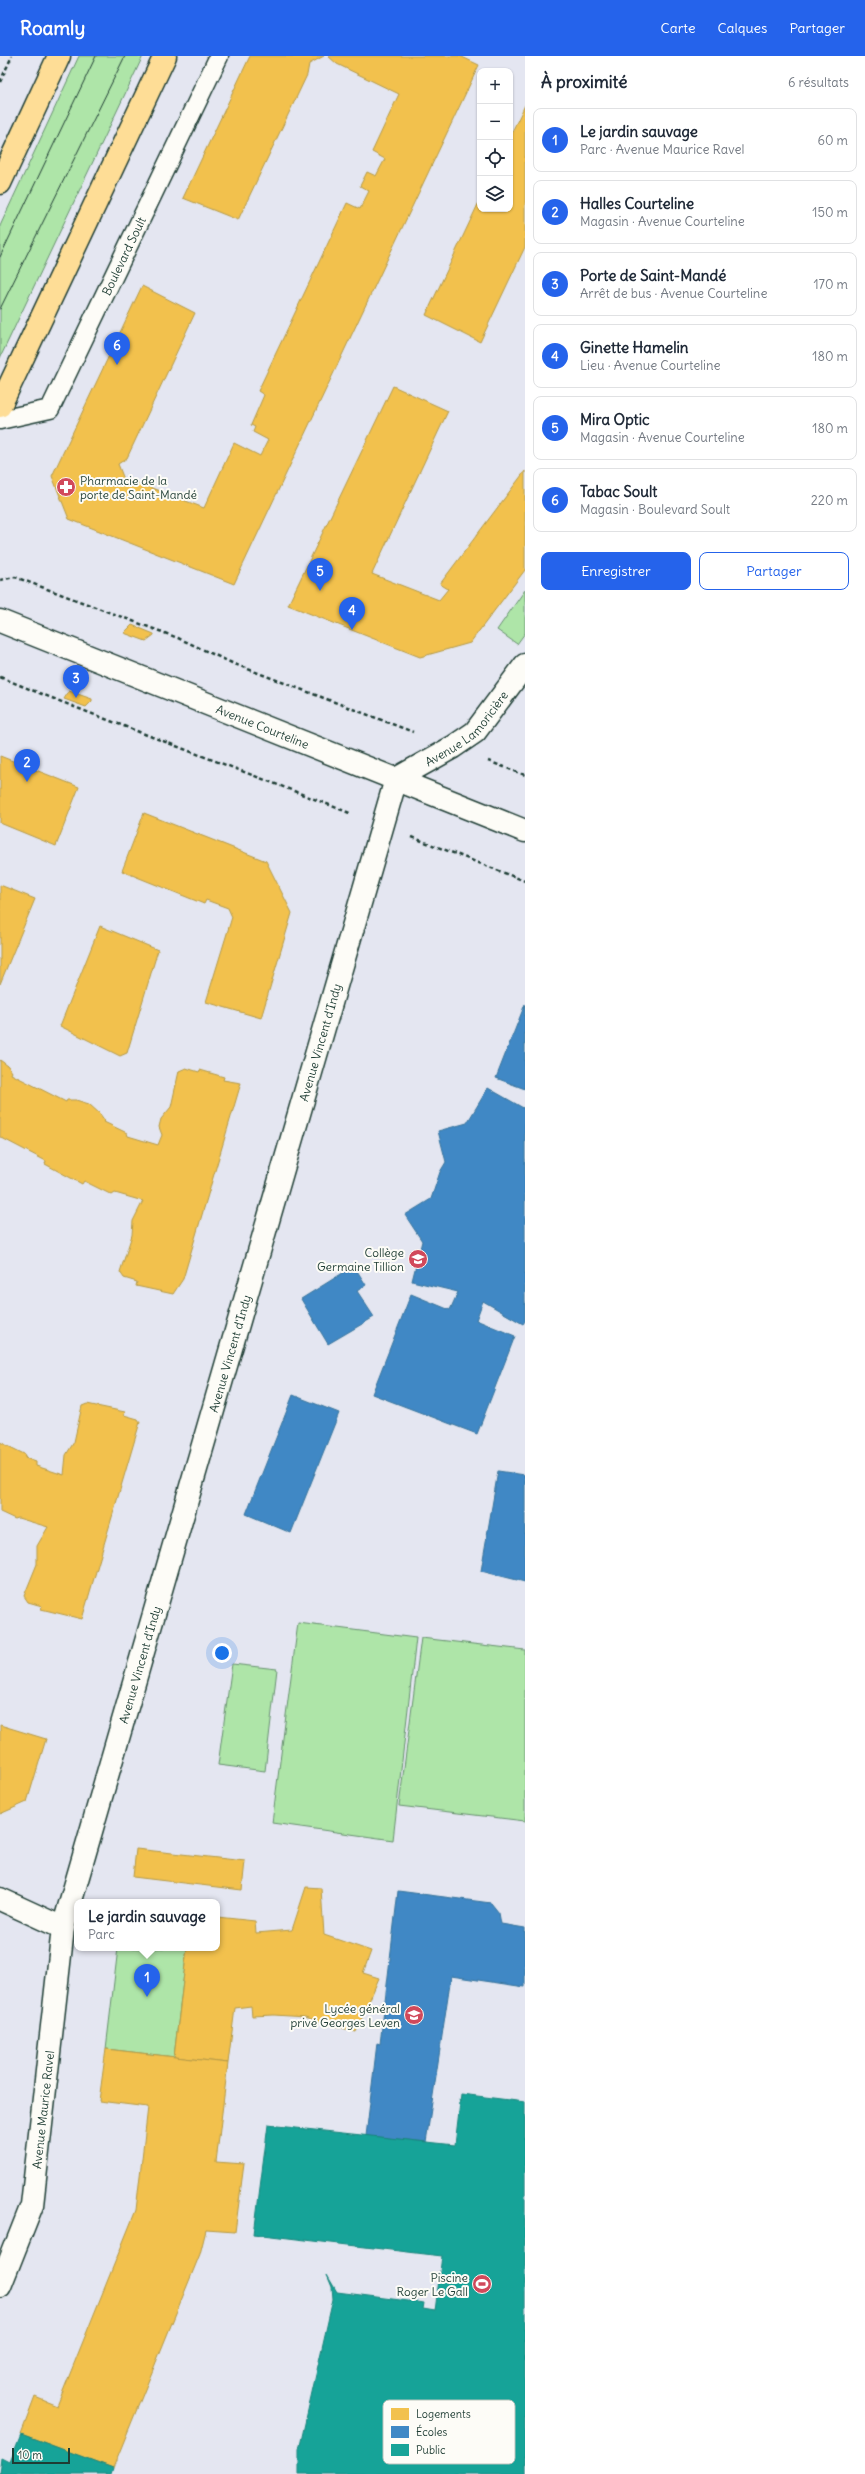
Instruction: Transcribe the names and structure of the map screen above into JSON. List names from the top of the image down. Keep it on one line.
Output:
{"streets":{"street":["Avenue Courteline","Avenue Lamoricière","Avenue Vincent d'Indy","Avenue Maurice Ravel"],"lane":["Boulevard Soult"]},"crossings":[["Avenue Courteline","Avenue Lamoricière"],["Avenue Courteline","Avenue Vincent d'Indy"],["Avenue Lamoricière","Avenue Vincent d'Indy"],["Avenue Vincent d'Indy","Avenue Maurice Ravel"]],"places":{"pharmacy":["Pharmacie de la porte de Saint-Mandé"],"school or university":["Collège Germaine Tillion","Lycée général privé Georges Leven"],"sports":["Piscine Roger Le Gall"]},"legend":["Logements","Écoles","Public"],"scale_bar":"10 m","page":{"header":"Roamly","nav":["Carte","Calques","Partager"],"heading":["À proximité","6 résultats"],"map_buttons":["+","−"],"list":[{"mark":"1","name":"Le jardin sauvage","note":"Parc · Avenue Maurice Ravel","value":"60 m"},{"mark":"2","name":"Halles Courteline","note":"Magasin · Avenue Courteline","value":"150 m"},{"mark":"3","name":"Porte de Saint-Mandé","note":"Arrêt de bus · Avenue Courteline","value":"170 m"},{"mark":"4","name":"Ginette Hamelin","note":"Lieu · Avenue Courteline","value":"180 m"},{"mark":"5","name":"Mira Optic","note":"Magasin · Avenue Courteline","value":"180 m"},{"mark":"6","name":"Tabac Soult","note":"Magasin · Boulevard Soult","value":"220 m"}],"pins":["6","5","4","3","2","1"],"buttons":["Enregistrer","Partager"],"popup":["Le jardin sauvage","Parc"],"scale":"10 m"}}
